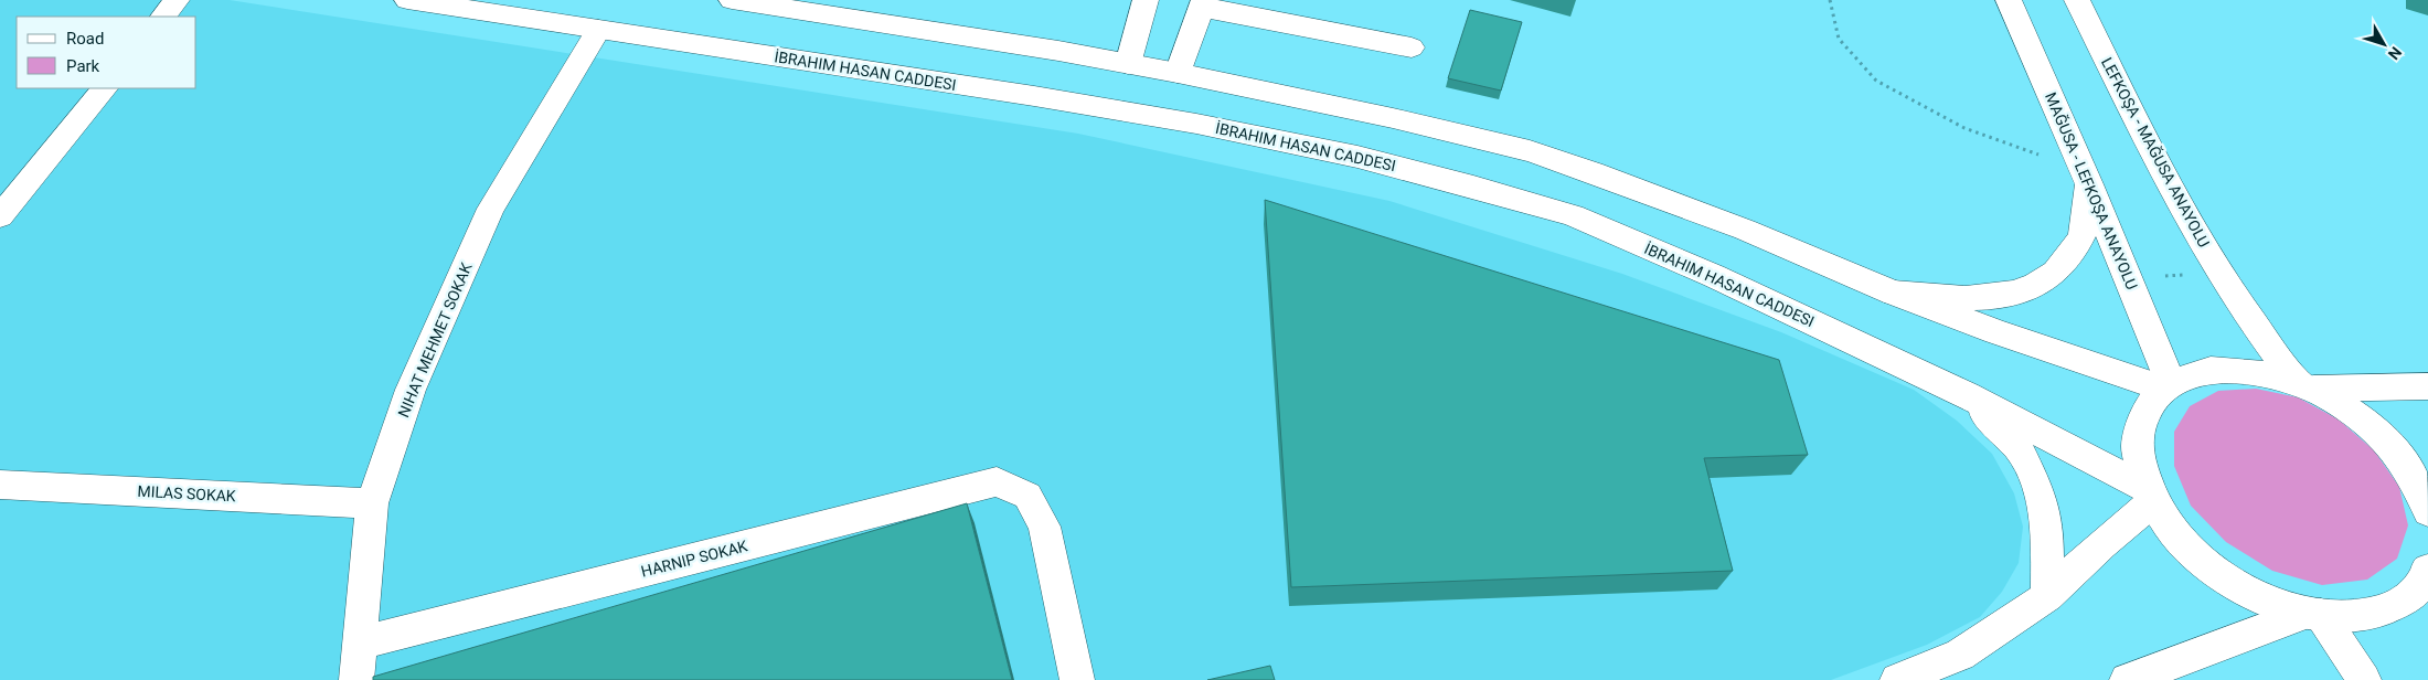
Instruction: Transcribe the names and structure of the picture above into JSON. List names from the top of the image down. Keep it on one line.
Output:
{"streets":{"main road":["İBRAHIM HASAN CADDESI","LEFKOŞA - MAĞUSA ANAYOLU","MAĞUSA - LEFKOŞA ANAYOLU","NIHAT MEHMET SOKAK","MILAS SOKAK"]},"crossings":[["İBRAHIM HASAN CADDESI","NIHAT MEHMET SOKAK"],["NIHAT MEHMET SOKAK","MILAS SOKAK"]],"legend":["Road","Park"],"north":"bottom right"}
